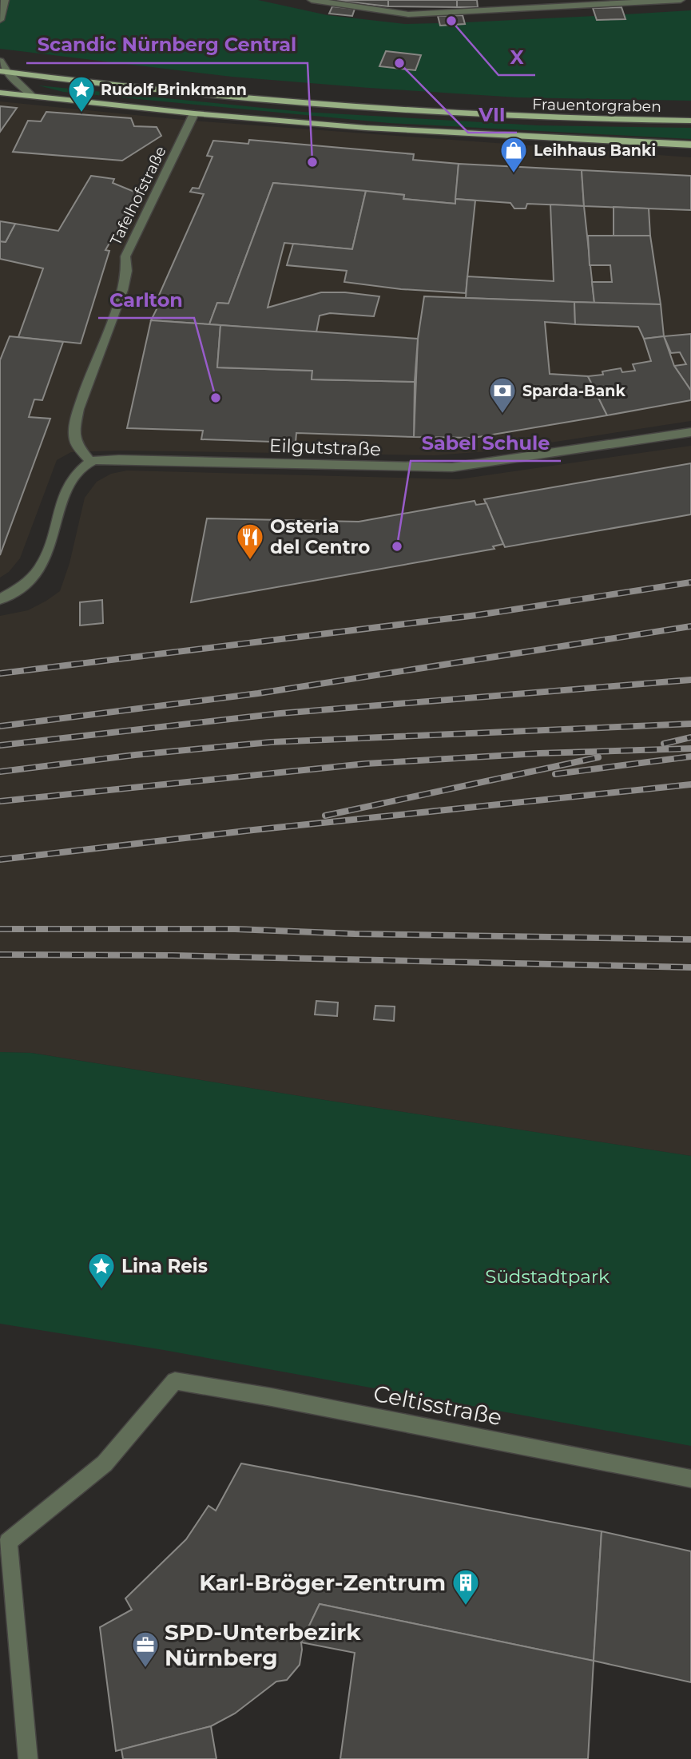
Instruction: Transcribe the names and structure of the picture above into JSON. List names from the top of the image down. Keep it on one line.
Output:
{"streets":{"main road":["Frauentorgraben"],"street":["Tafelhofstraße","Eilgutstraße","Celtisstraße"]},"crossings":[["Frauentorgraben","Tafelhofstraße"],["Tafelhofstraße","Eilgutstraße"]],"parks":["Südstadtpark"],"places":{"other":["X","VII","Scandic Nürnberg Central","Carlton","Sabel Schule"],"place":["Rudolf Brinkmann","Lina Reis"],"shop":["Leihhaus Banki"],"bank":["Sparda-Bank"],"restaurant":["Osteria del Centro"],"building":["Karl-Bröger-Zentrum"],"office":["SPD-Unterbezirk Nürnberg"]}}
